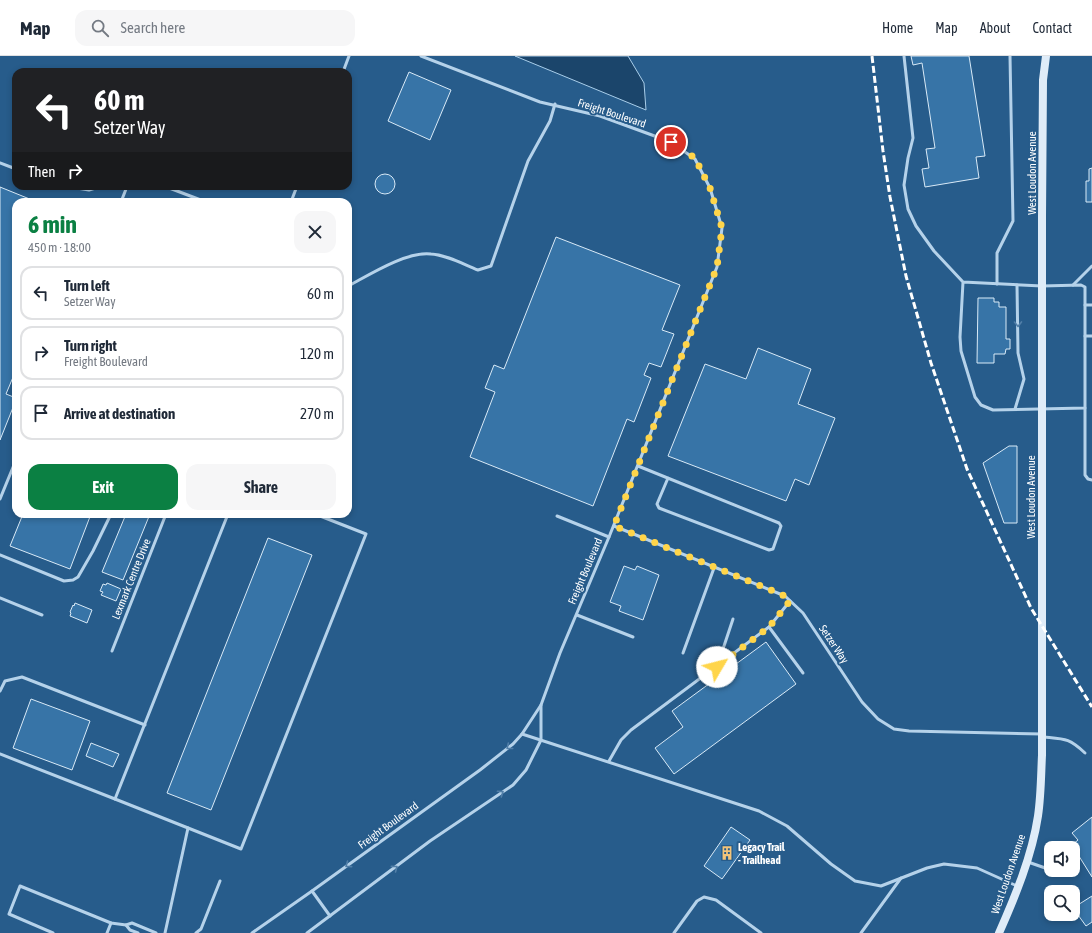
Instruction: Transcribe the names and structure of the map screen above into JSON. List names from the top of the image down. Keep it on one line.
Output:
{"streets":{"main road":["West Loudon Avenue"],"lane":["Freight Boulevard","Lexmark Centre Drive","Setzer Way"]},"crossings":[["Freight Boulevard","Setzer Way"],["West Loudon Avenue","Setzer Way"]],"places":{"building":["Legacy Trail - Trailhead"]},"page":{"header":"Map","search":"Search here","nav":["Home","Map","About","Contact"],"turn":["60 m","Setzer Way"],"then":"Then","heading":["6 min","450 m · 18:00"],"list":[{"name":"Turn left","note":"Setzer Way","value":"60 m"},{"name":"Turn right","note":"Freight Boulevard","value":"120 m"},{"name":"Arrive at destination","value":"270 m"}],"buttons":["Exit","Share"]}}
